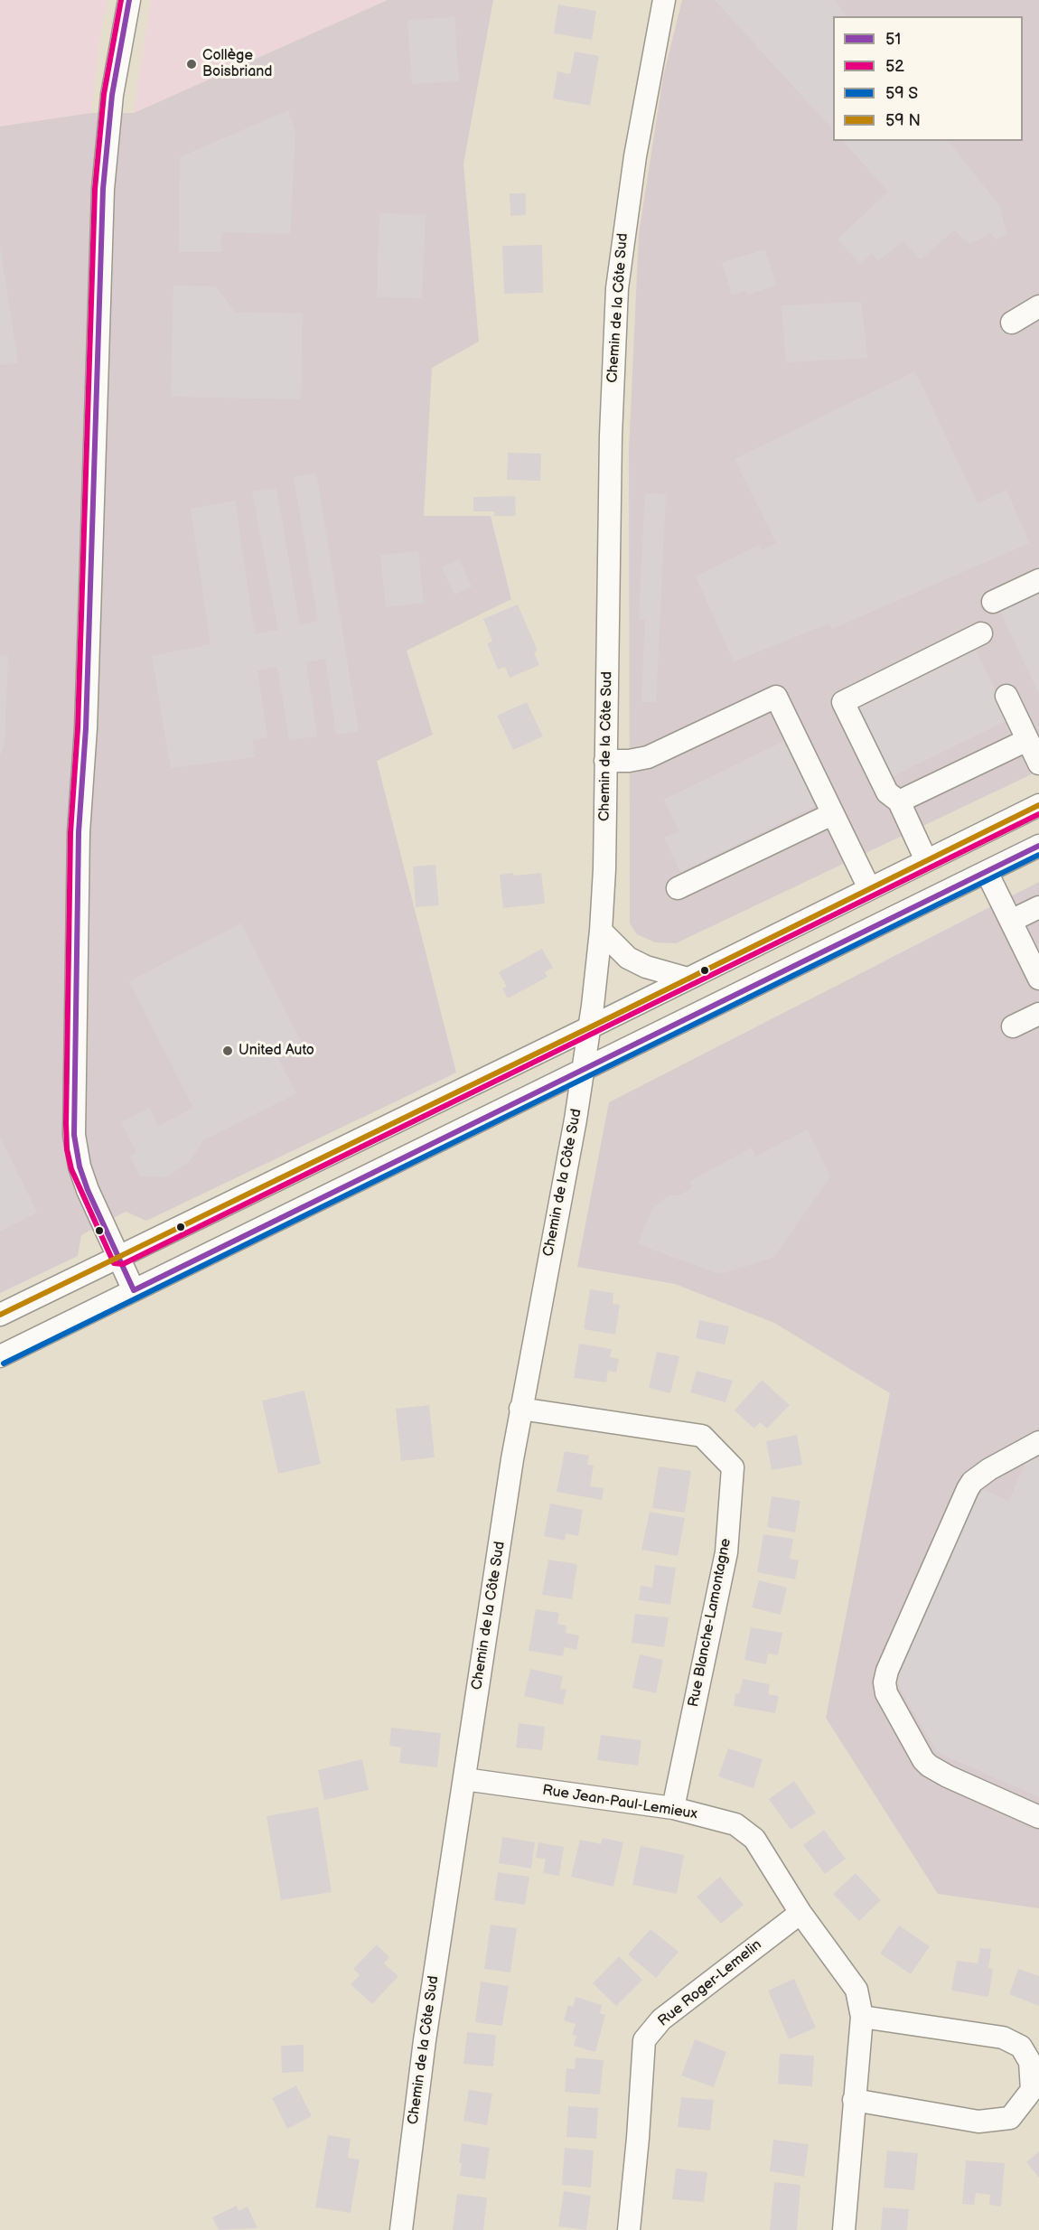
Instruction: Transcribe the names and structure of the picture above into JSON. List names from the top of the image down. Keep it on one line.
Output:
{"streets":{"street":["Chemin de la Côte Sud","Rue Blanche-Lamontagne","Rue Jean-Paul-Lemieux","Rue Roger-Lemelin"]},"crossings":[["Chemin de la Côte Sud","Rue Blanche-Lamontagne"],["Chemin de la Côte Sud","Rue Jean-Paul-Lemieux"],["Rue Blanche-Lamontagne","Rue Jean-Paul-Lemieux"],["Rue Jean-Paul-Lemieux","Rue Roger-Lemelin"]],"places":["Collège Boisbriand","United Auto"],"lines":["transit line 51","transit line 52"],"legend":["51","52","59 S","59 N"]}
